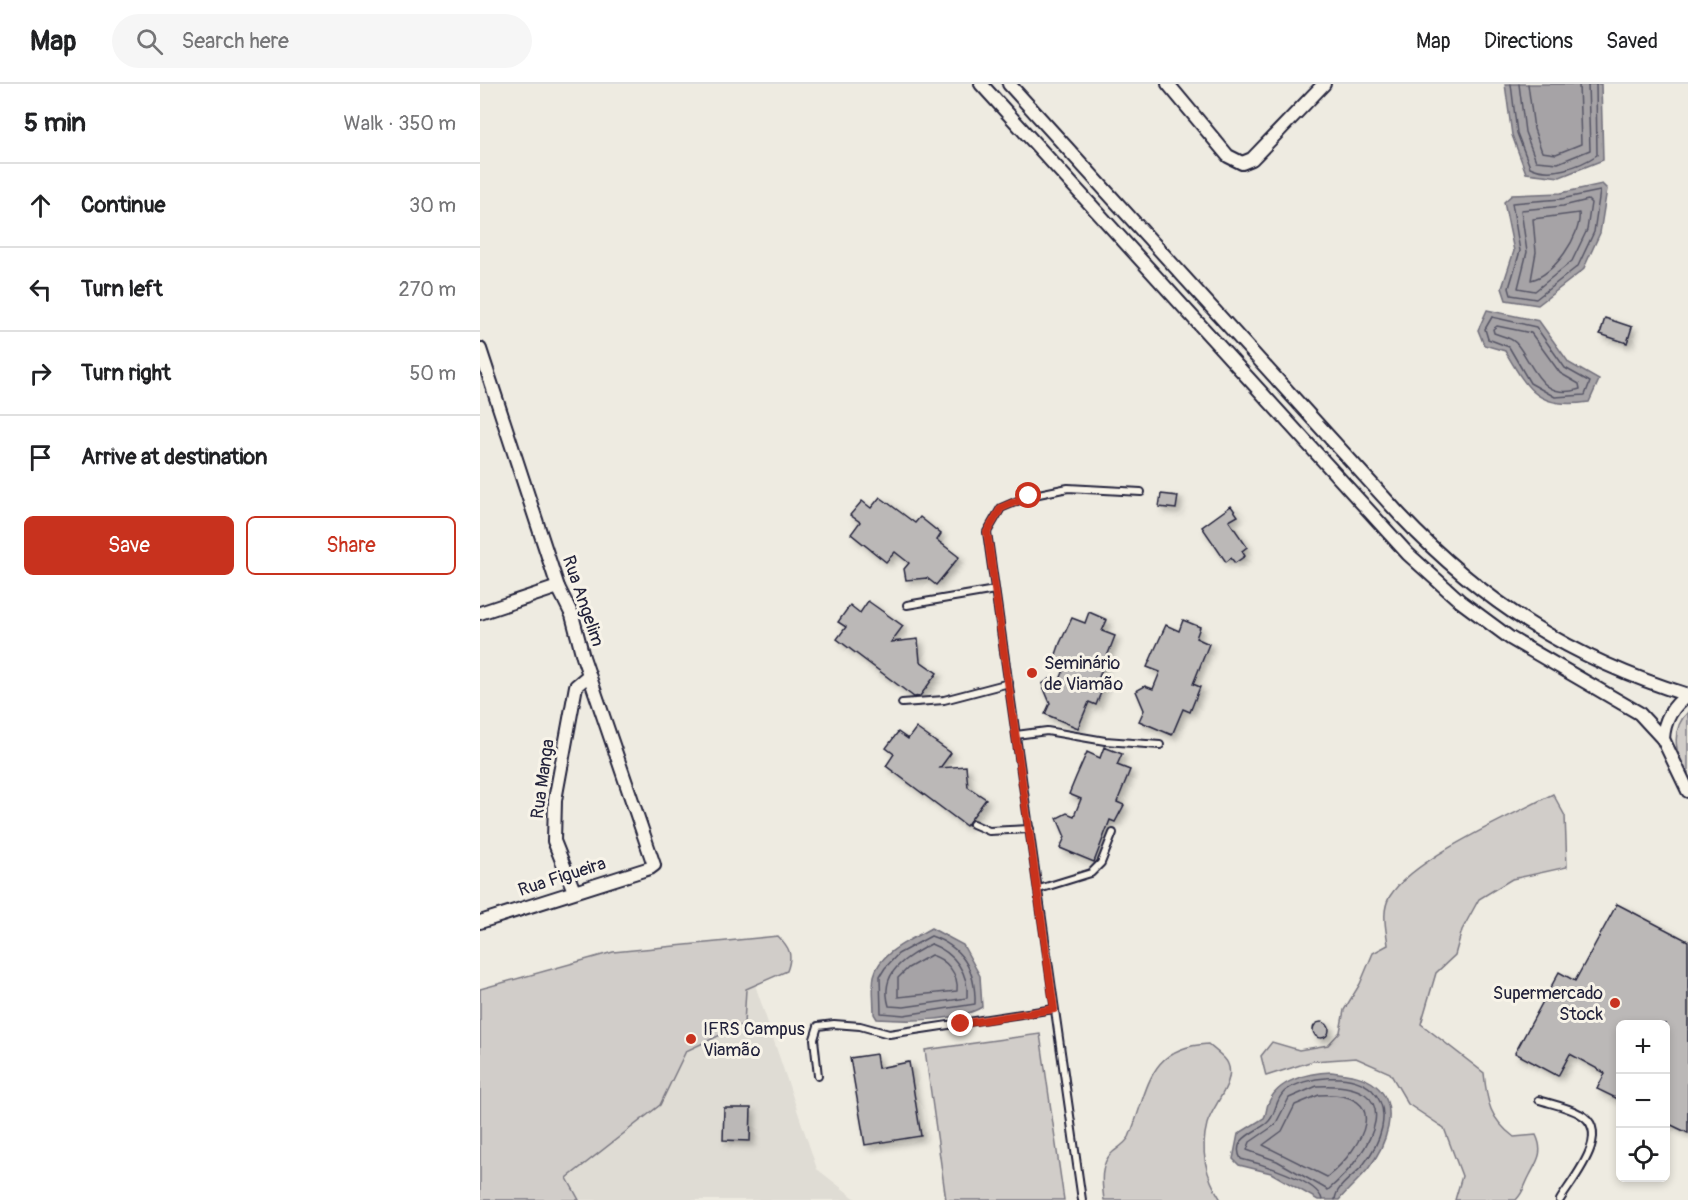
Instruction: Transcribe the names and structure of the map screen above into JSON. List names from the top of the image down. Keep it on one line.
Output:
{"streets":{"street":["Rua Angelim","Rua Manga","Rua Figueira"]},"crossings":[["Rua Angelim","Rua Manga"],["Rua Angelim","Rua Figueira"],["Rua Manga","Rua Figueira"]],"places":["Seminário de Viamão","Supermercado Stock","IFRS Campus Viamão"],"page":{"header":"Map","search":"Search here","nav":["Map","Directions","Saved"],"heading":["5 min","Walk · 350 m"],"list":[["Continue","30 m"],["Turn left","270 m"],["Turn right","50 m"],"Arrive at destination"],"buttons":["Save","Share"],"map_buttons":["+","−"]}}
